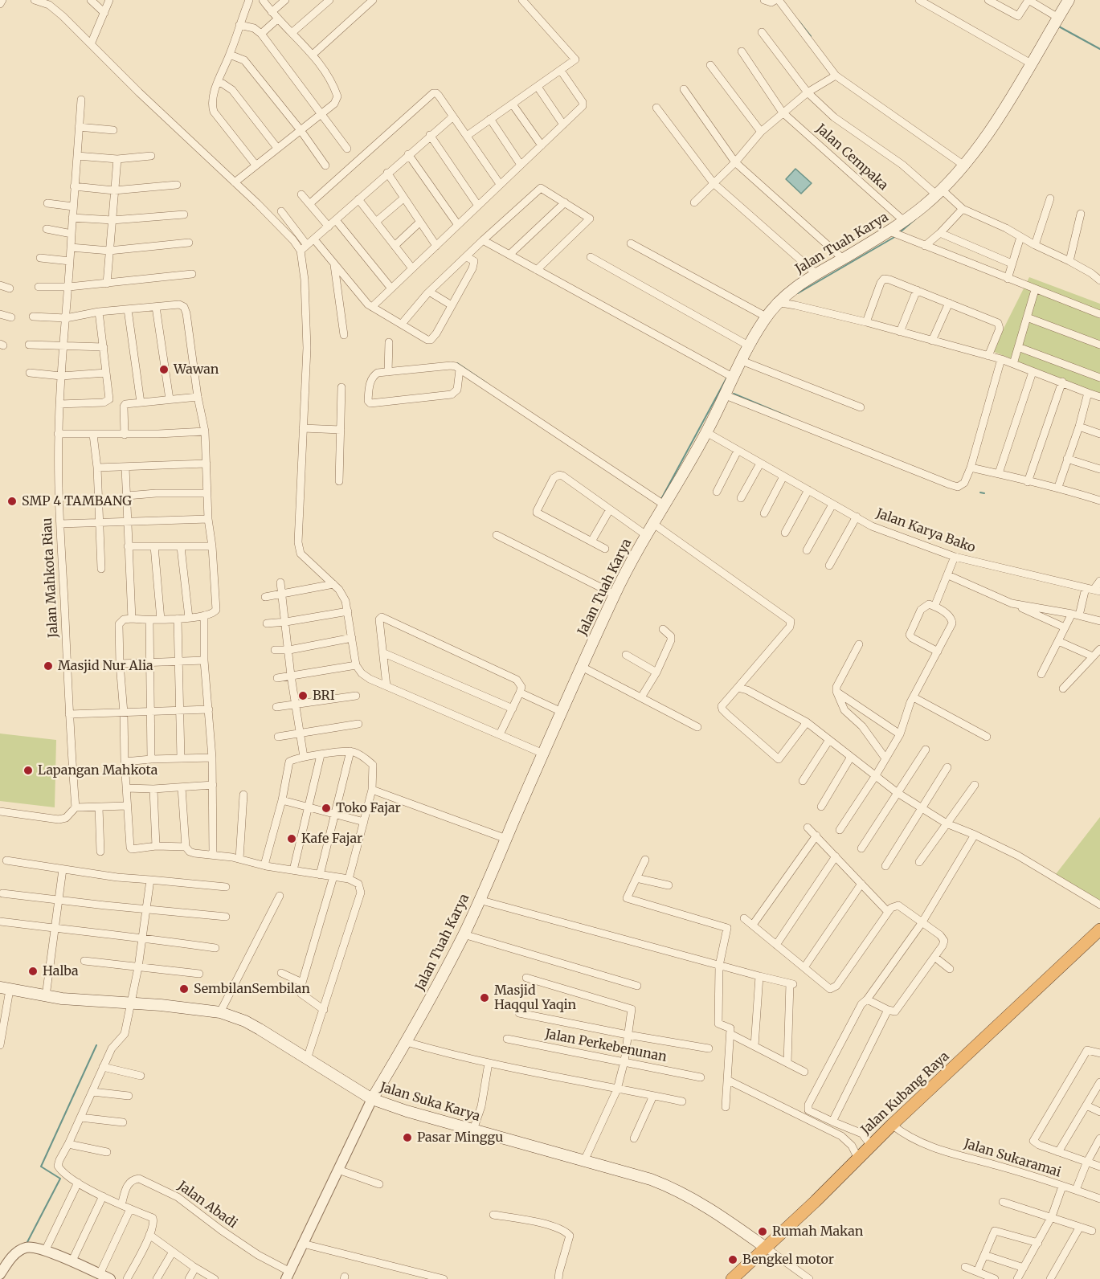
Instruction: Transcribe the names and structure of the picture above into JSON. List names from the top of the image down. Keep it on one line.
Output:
{"streets":{"highway":["Jalan Kubang Raya"],"main road":["Jalan Tuah Karya","Jalan Suka Karya"],"street":["Jalan Cempaka","Jalan Karya Bako","Jalan Mahkota Riau","Jalan Perkebenunan","Jalan Sukaramai","Jalan Abadi"]},"crossings":[["Jalan Cempaka","Jalan Tuah Karya"],["Jalan Tuah Karya","Jalan Karya Bako"],["Jalan Tuah Karya","Jalan Suka Karya"],["Jalan Tuah Karya","Jalan Abadi"],["Jalan Kubang Raya","Jalan Suka Karya"],["Jalan Kubang Raya","Jalan Sukaramai"]],"places":["Wawan","SMP 4 TAMBANG","Masjid Nur Alia","BRI","Lapangan Mahkota","Toko Fajar","Kafe Fajar","Halba","SembilanSembilan","Masjid Haqqul Yaqin","Pasar Minggu","Rumah Makan","Bengkel motor"]}
